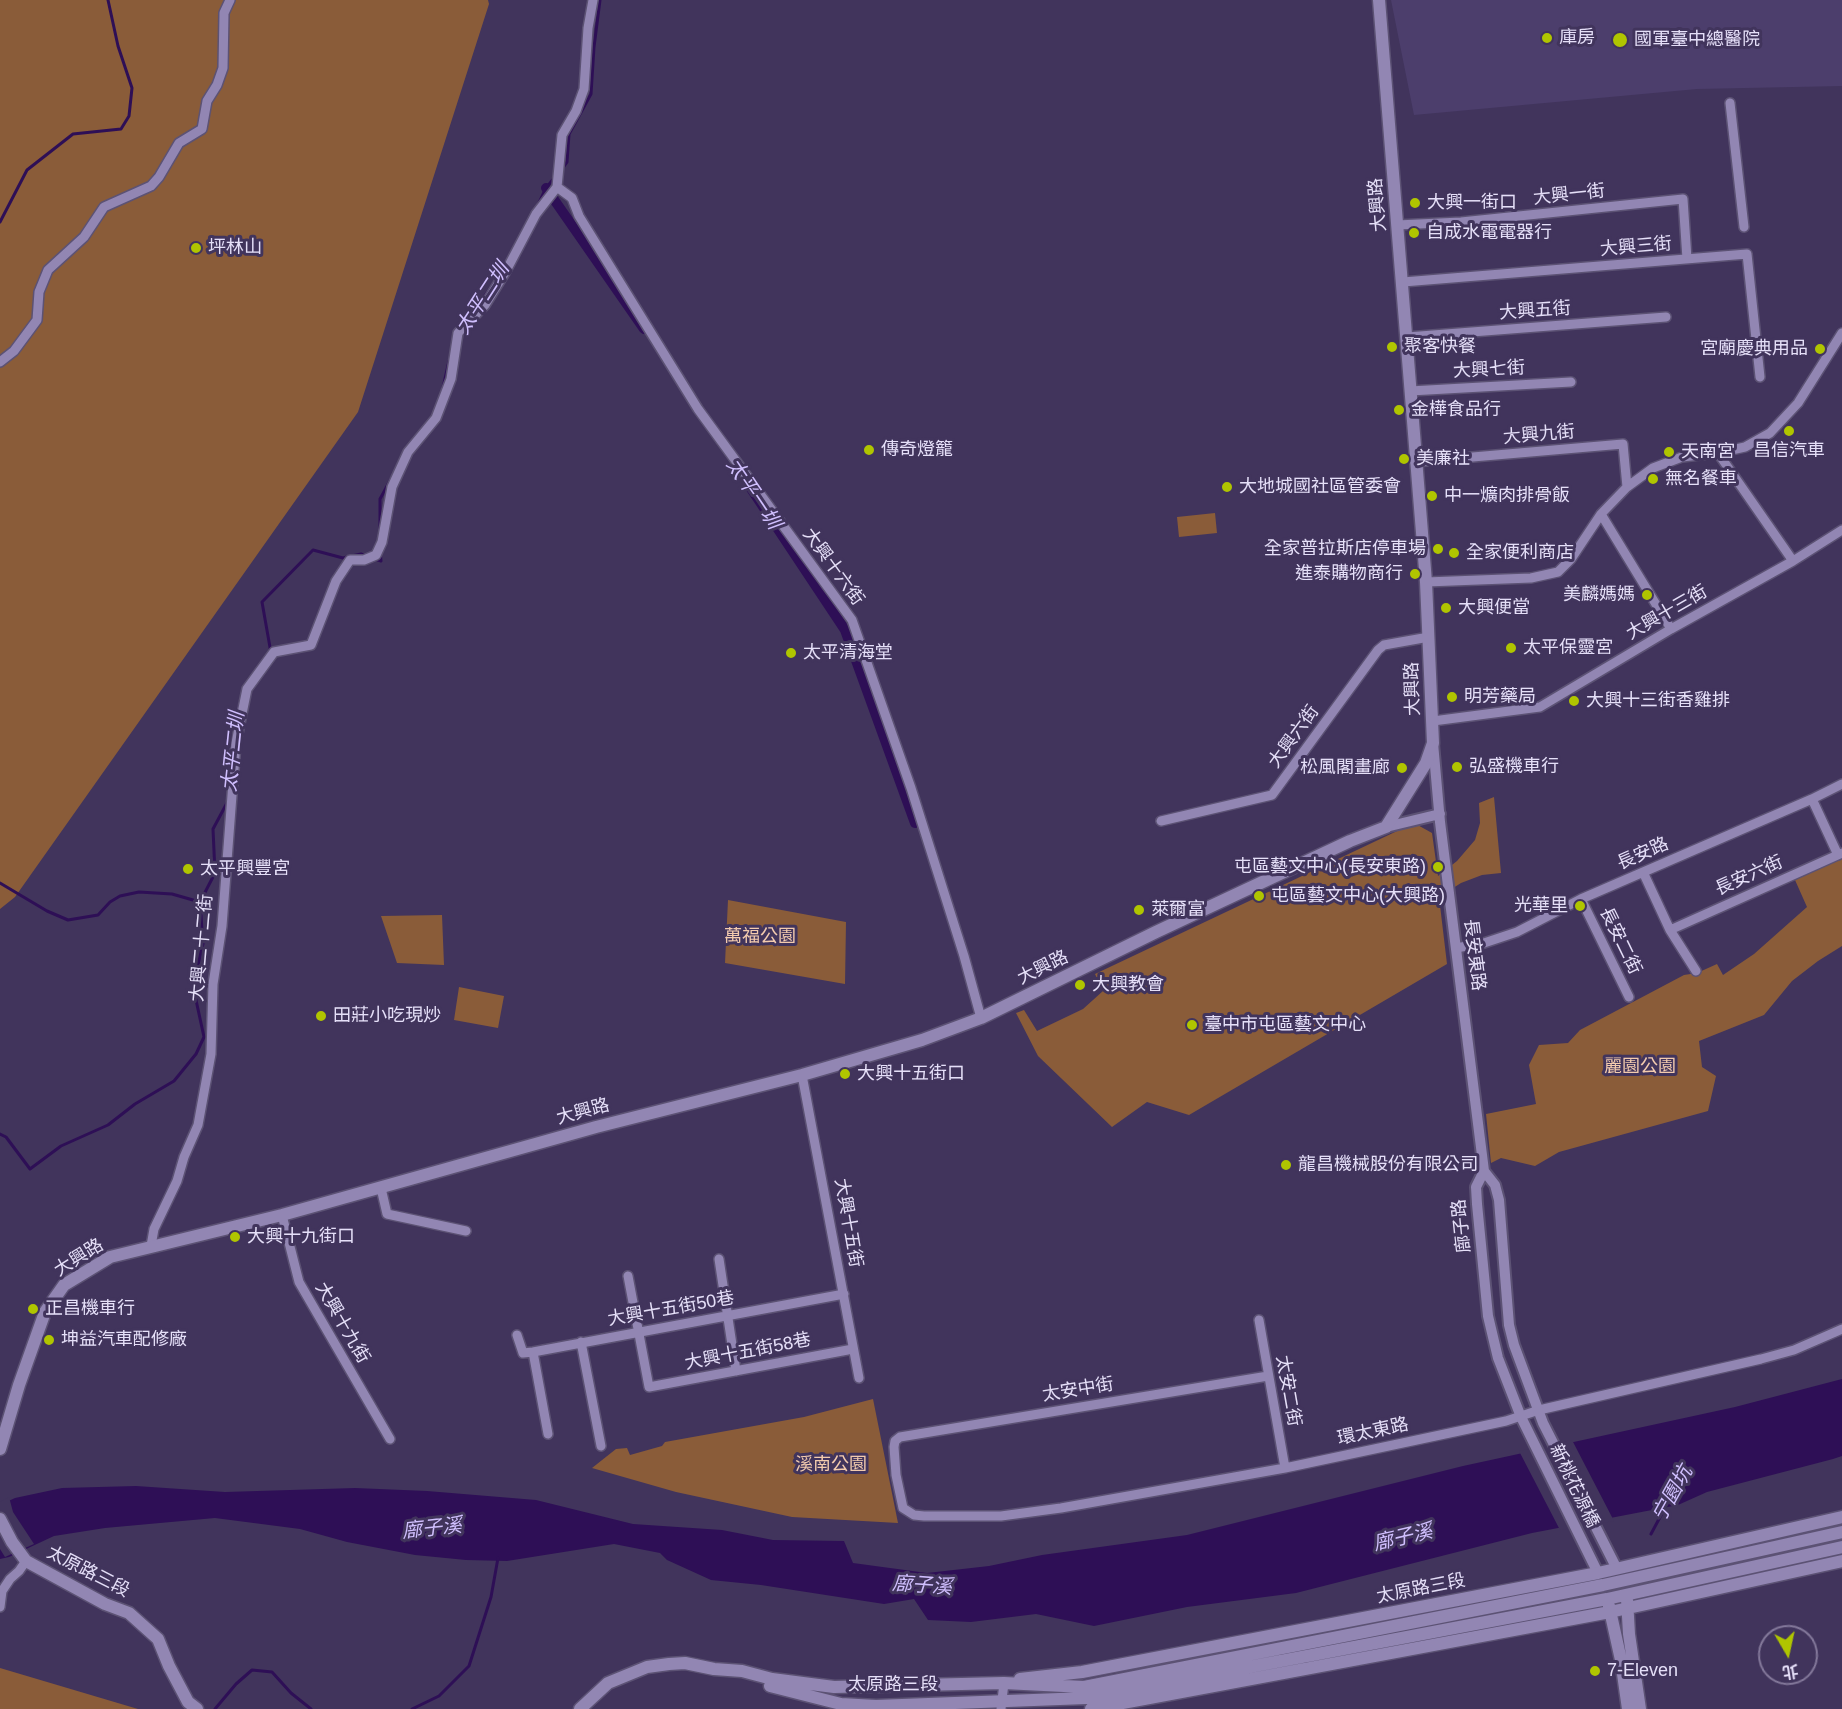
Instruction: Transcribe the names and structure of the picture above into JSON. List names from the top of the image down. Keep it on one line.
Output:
{"streets":{"main road":["大興路","太原路三段"],"street":["大興一街","大興三街","大興五街","大興七街","大興九街","大興十六街","大興十三街","大興六街","長安路","長安六街","長安二街","大興二十二街","長安東路","大興十五街","廍子路","大興十五街50巷","大興十九街","大興十五街58巷","太安中街","太安二街","環太東路","新桃花源橋"]},"crossings":[["大興一街","大興路"],["大興一街","大興三街"],["大興路","大興三街"],["大興路","大興五街"],["大興路","大興七街"],["大興路","大興九街"],["大興路","大興十六街"],["大興路","大興十三街"],["大興路","大興六街"],["大興路","大興二十二街"],["大興路","長安東路"],["大興路","大興十五街"],["大興路","大興十九街"],["大興十六街","大興二十二街"],["長安路","長安二街"],["長安路","長安東路"],["長安東路","廍子路"],["大興十五街","大興十五街50巷"],["大興十五街","大興十五街58巷"],["廍子路","環太東路"],["廍子路","新桃花源橋"],["大興十五街50巷","大興十五街58巷"],["太安中街","太安二街"],["太安中街","環太東路"],["太安二街","環太東路"],["環太東路","新桃花源橋"],["新桃花源橋","太原路三段"]],"water":["太平二圳","太平一圳","宁園坑","廍子溪"],"parks":["萬福公園","麗園公園","溪南公園"],"places":["庫房","國軍臺中總醫院","大興一街口","自成水電電器行","坪林山","聚客快餐","宮廟慶典用品","金樺食品行","昌信汽車","傳奇燈籠","天南宮","美廉社","無名餐車","大地城國社區管委會","中一爌肉排骨飯","全家普拉斯店停車場","全家便利商店","進泰購物商行","美麟媽媽","大興便當","太平保靈宮","太平清海堂","明芳藥局","大興十三街香雞排","弘盛機車行","松風閣畫廊","屯區藝文中心(長安東路)","太平興豐宮","屯區藝文中心(大興路)","光華里","萊爾富","大興教會","田莊小吃現炒","臺中市屯區藝文中心","大興十五街口","龍昌機械股份有限公司","大興十九街口","正昌機車行","坤益汽車配修廠","7-Eleven"],"north":"bottom"}
